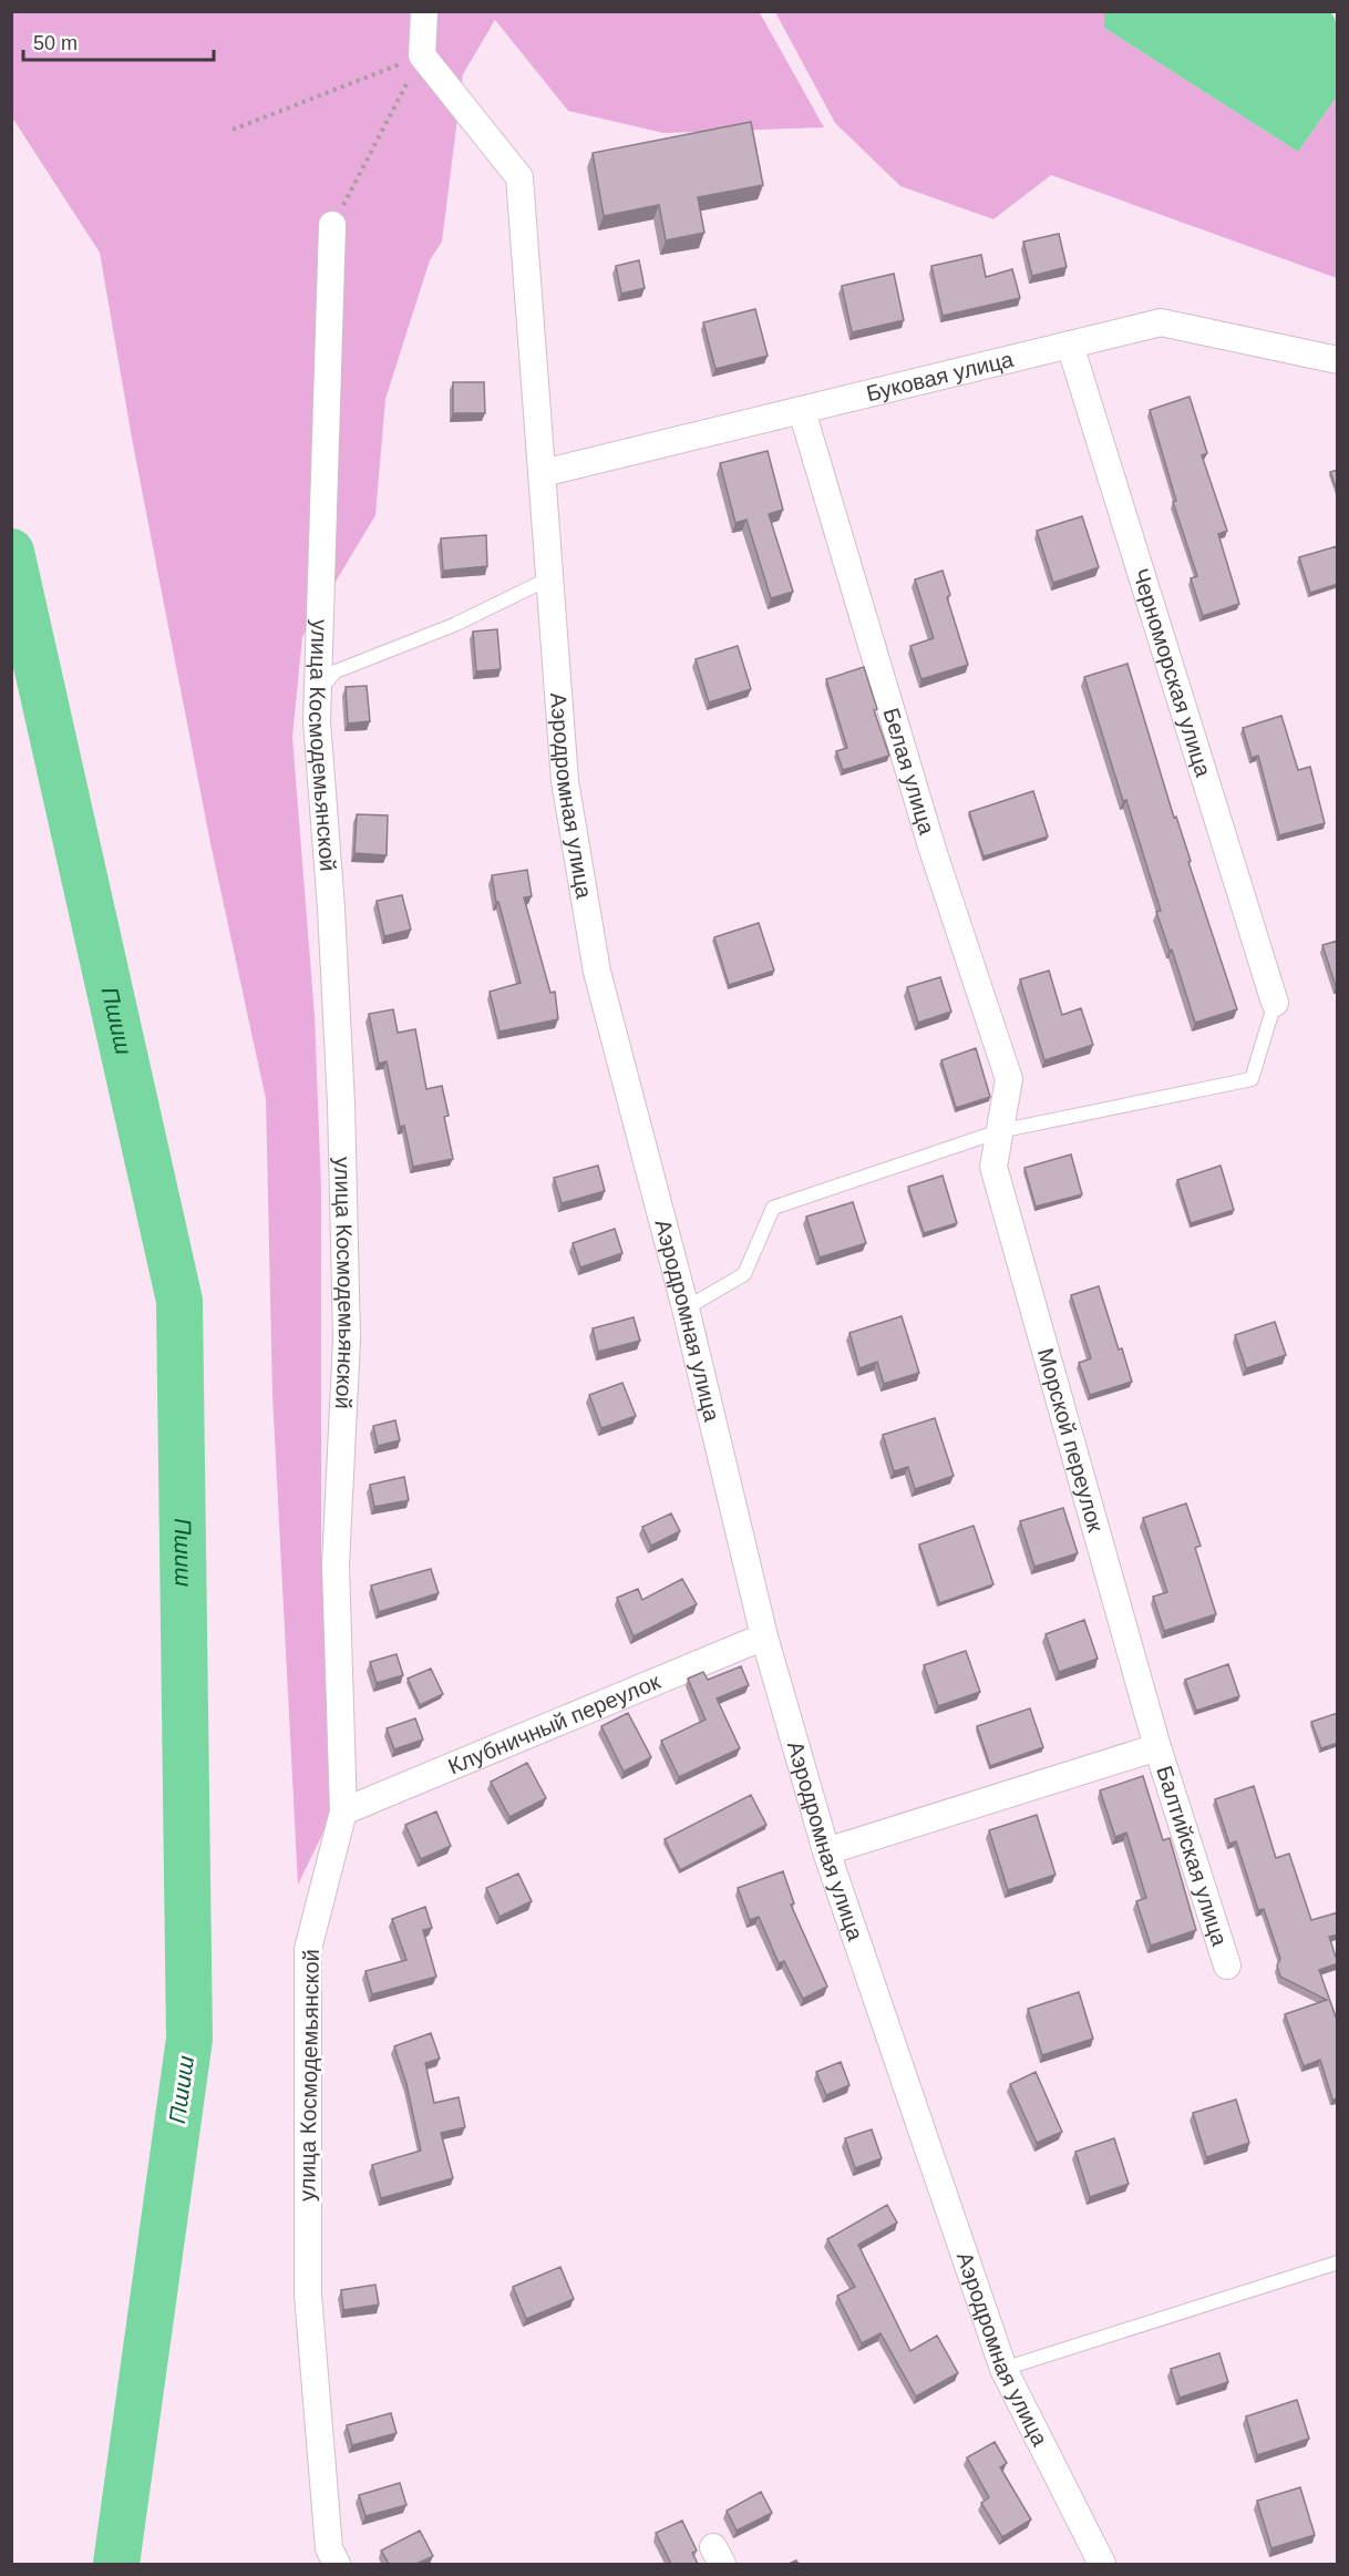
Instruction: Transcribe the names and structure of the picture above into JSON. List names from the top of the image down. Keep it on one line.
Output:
{"streets":{"street":["Буковая улица","Черноморская улица","улица Космодемьянской","Белая улица","Аэродромная улица","Морской переулок","Клубничный переулок","Балтийская улица"]},"crossings":[["Буковая улица","Черноморская улица"],["Буковая улица","Белая улица"],["Буковая улица","Аэродромная улица"],["улица Космодемьянской","Клубничный переулок"],["Белая улица","Морской переулок"],["Аэродромная улица","Клубничный переулок"],["Морской переулок","Балтийская улица"]],"water":["Пшиш"],"scale_bar":"50 m"}
